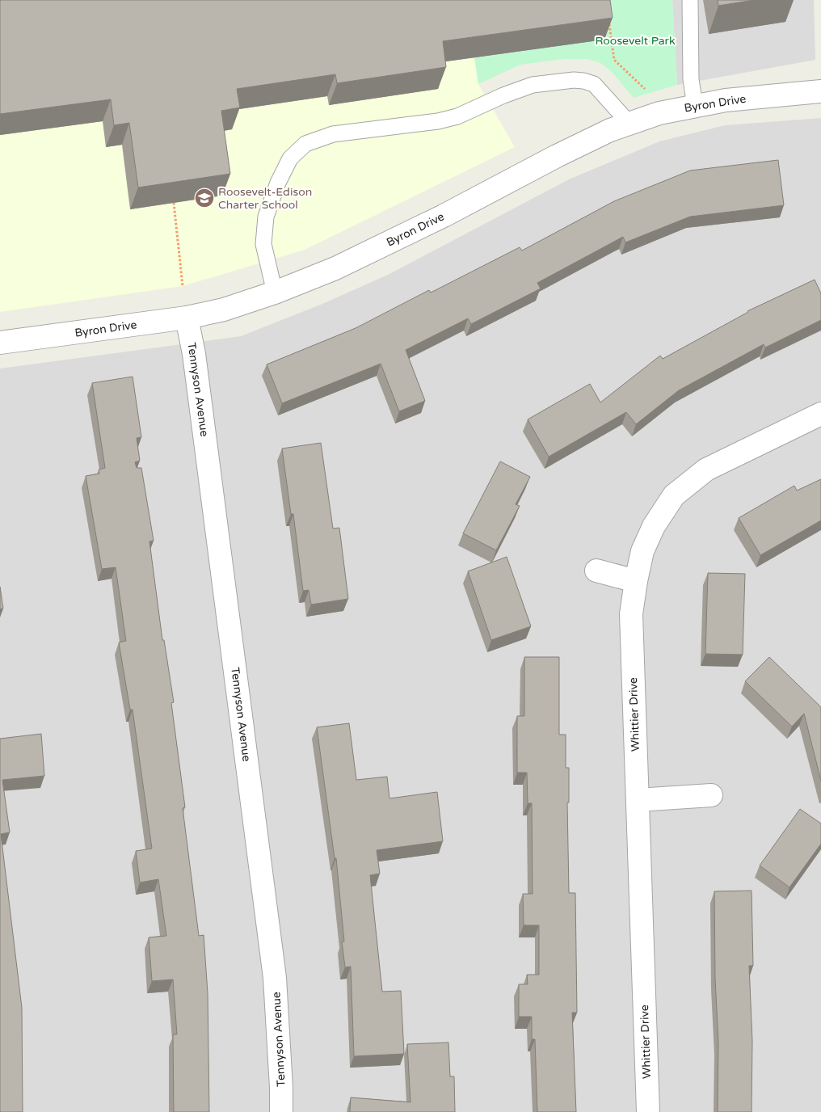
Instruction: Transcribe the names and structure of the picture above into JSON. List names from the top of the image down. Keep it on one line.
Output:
{"streets":{"street":["Byron Drive","Tennyson Avenue","Whittier Drive"]},"crossings":[["Byron Drive","Tennyson Avenue"]],"parks":["Roosevelt Park"],"places":{"school or university":["Roosevelt-Edison Charter School"]}}
